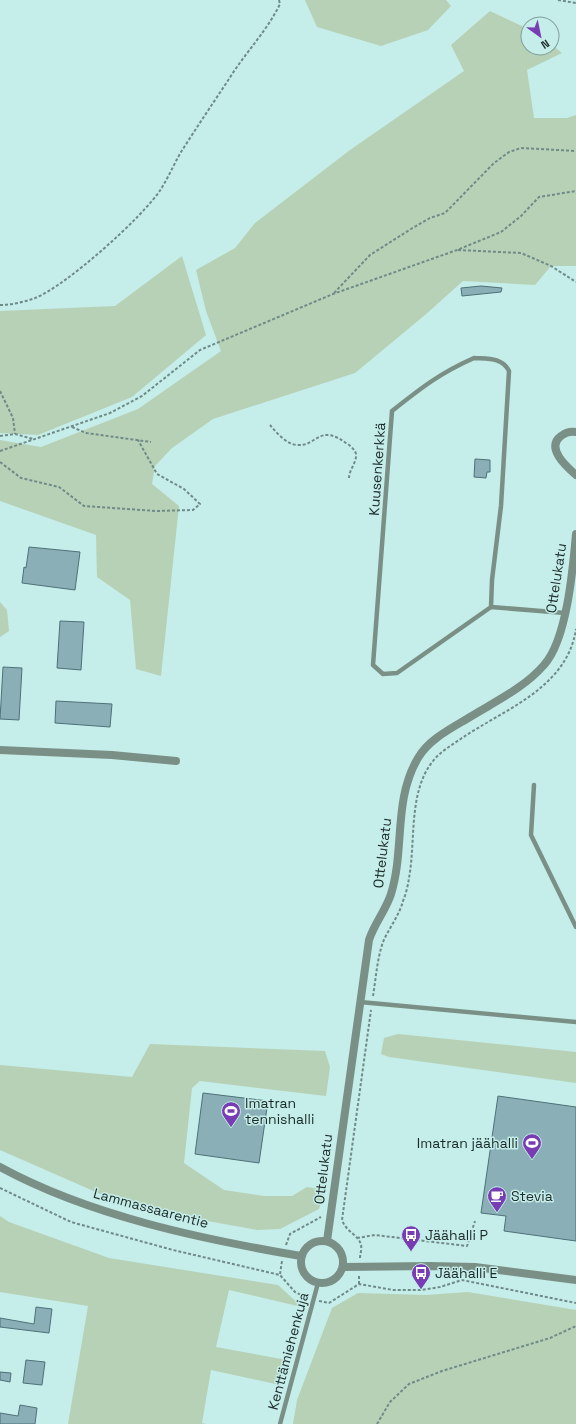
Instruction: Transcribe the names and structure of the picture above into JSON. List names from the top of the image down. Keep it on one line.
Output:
{"streets":{"street":["Ottelukatu","Lammassaarentie"],"lane":["Kuusenkerkkä","Kenttämiehenkuja"]},"crossings":[["Ottelukatu","Lammassaarentie"],["Ottelukatu","Kenttämiehenkuja"],["Lammassaarentie","Kenttämiehenkuja"]],"places":{"sports":["Imatran tennishalli","Imatran jäähalli"],"cafe":["Stevia"],"bus stop":["Jäähalli P","Jäähalli E"]},"north":"bottom right"}
